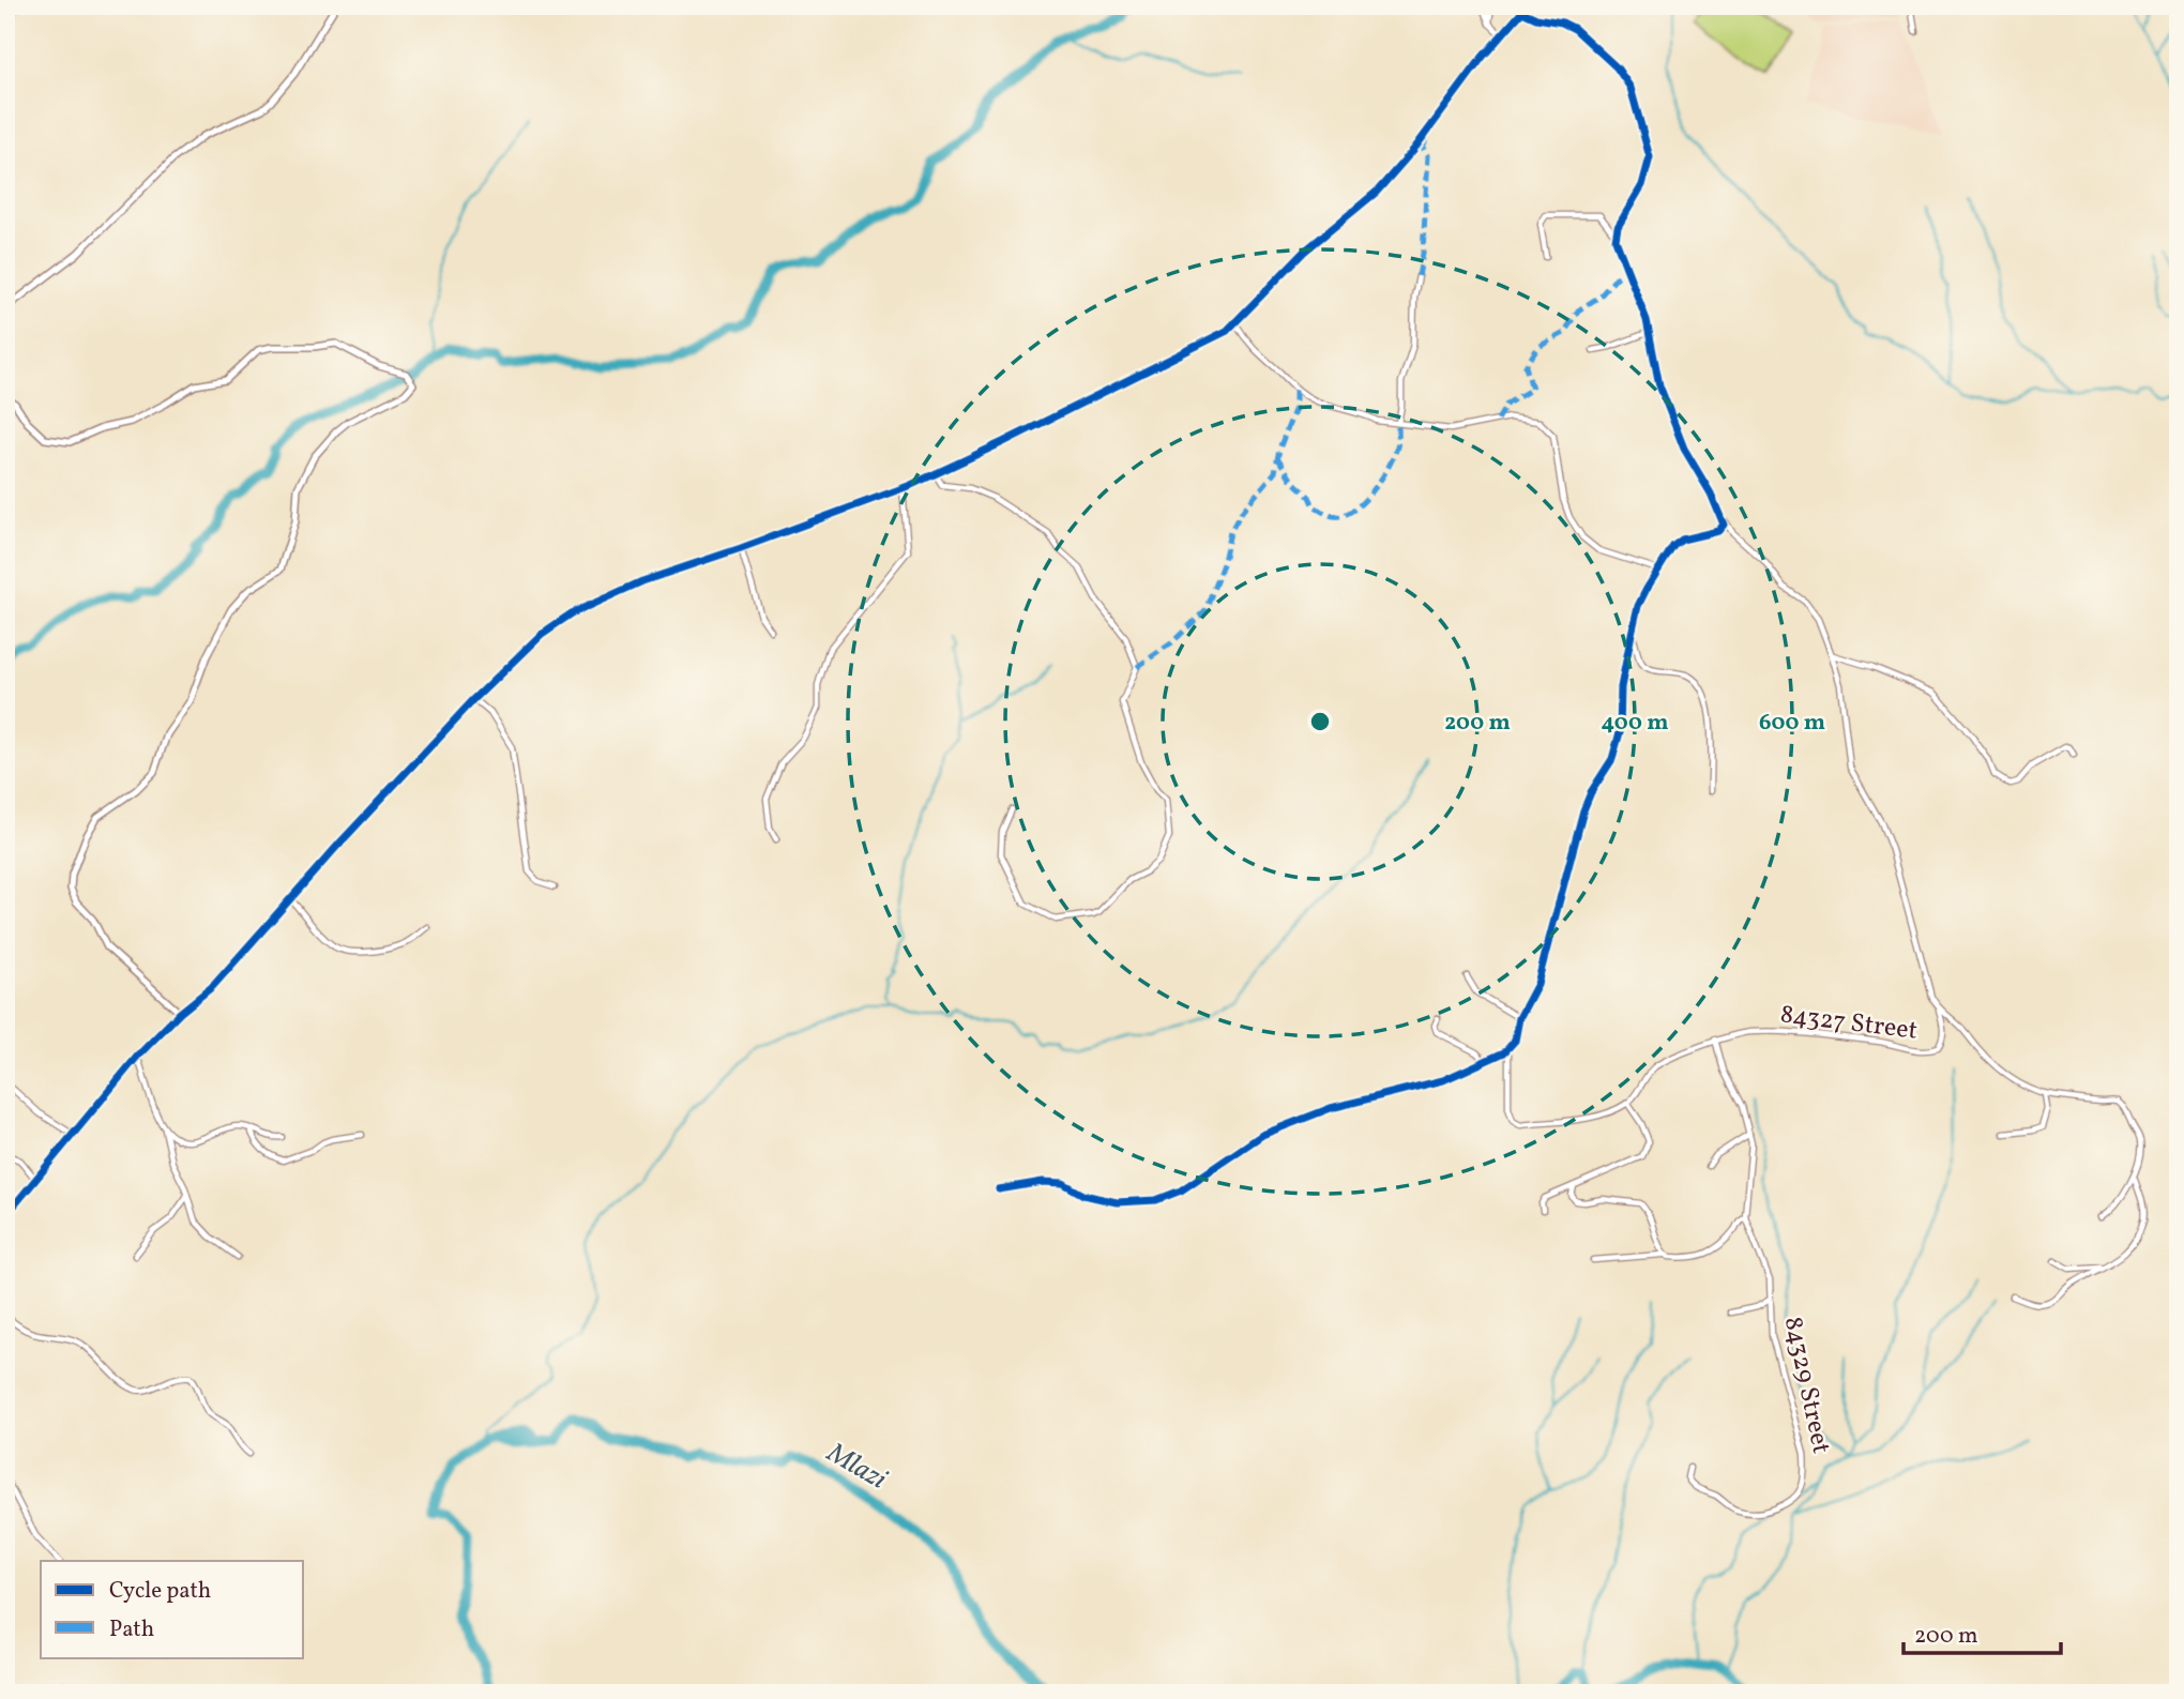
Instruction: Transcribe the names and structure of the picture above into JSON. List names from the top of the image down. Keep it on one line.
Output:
{"streets":{"street":["84327 Street","84329 Street"]},"crossings":[["84327 Street","84329 Street"]],"water":["Mlazi"],"legend":["Cycle path","Path"],"scale_bar":"200 m","rings":["200 m","400 m","600 m"]}
